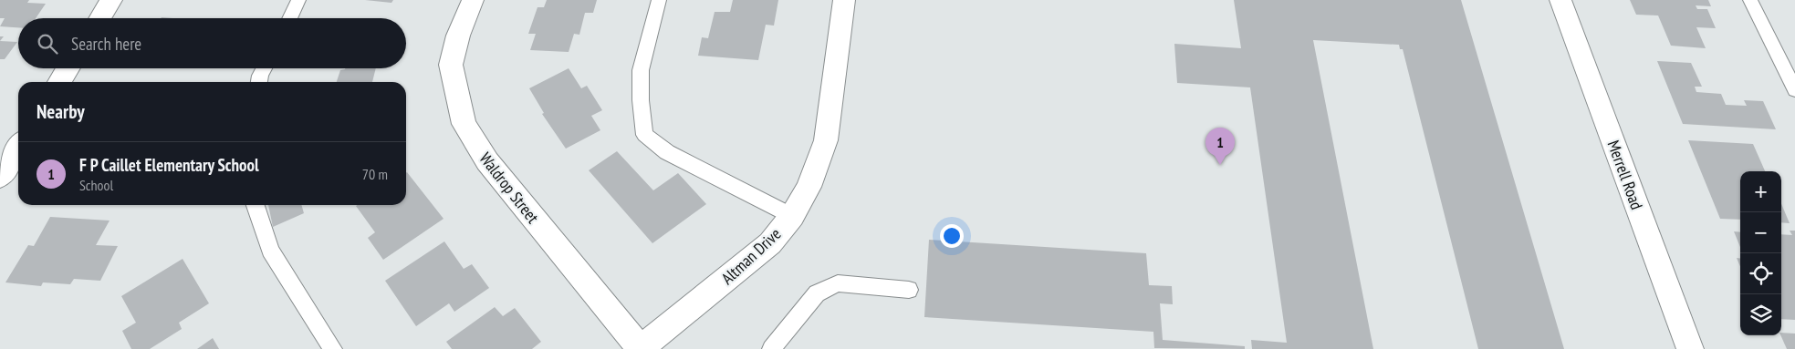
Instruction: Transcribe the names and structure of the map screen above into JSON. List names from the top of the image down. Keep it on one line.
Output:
{"streets":{"street":["Merrell Road","Waldrop Street","Altman Drive"]},"crossings":[["Waldrop Street","Altman Drive"]],"page":{"search":"Search here","heading":"Nearby","pins":"1","list":[{"mark":"1","name":"F P Caillet Elementary School","note":"School","value":"70 m"}],"map_buttons":["+","−"]}}
